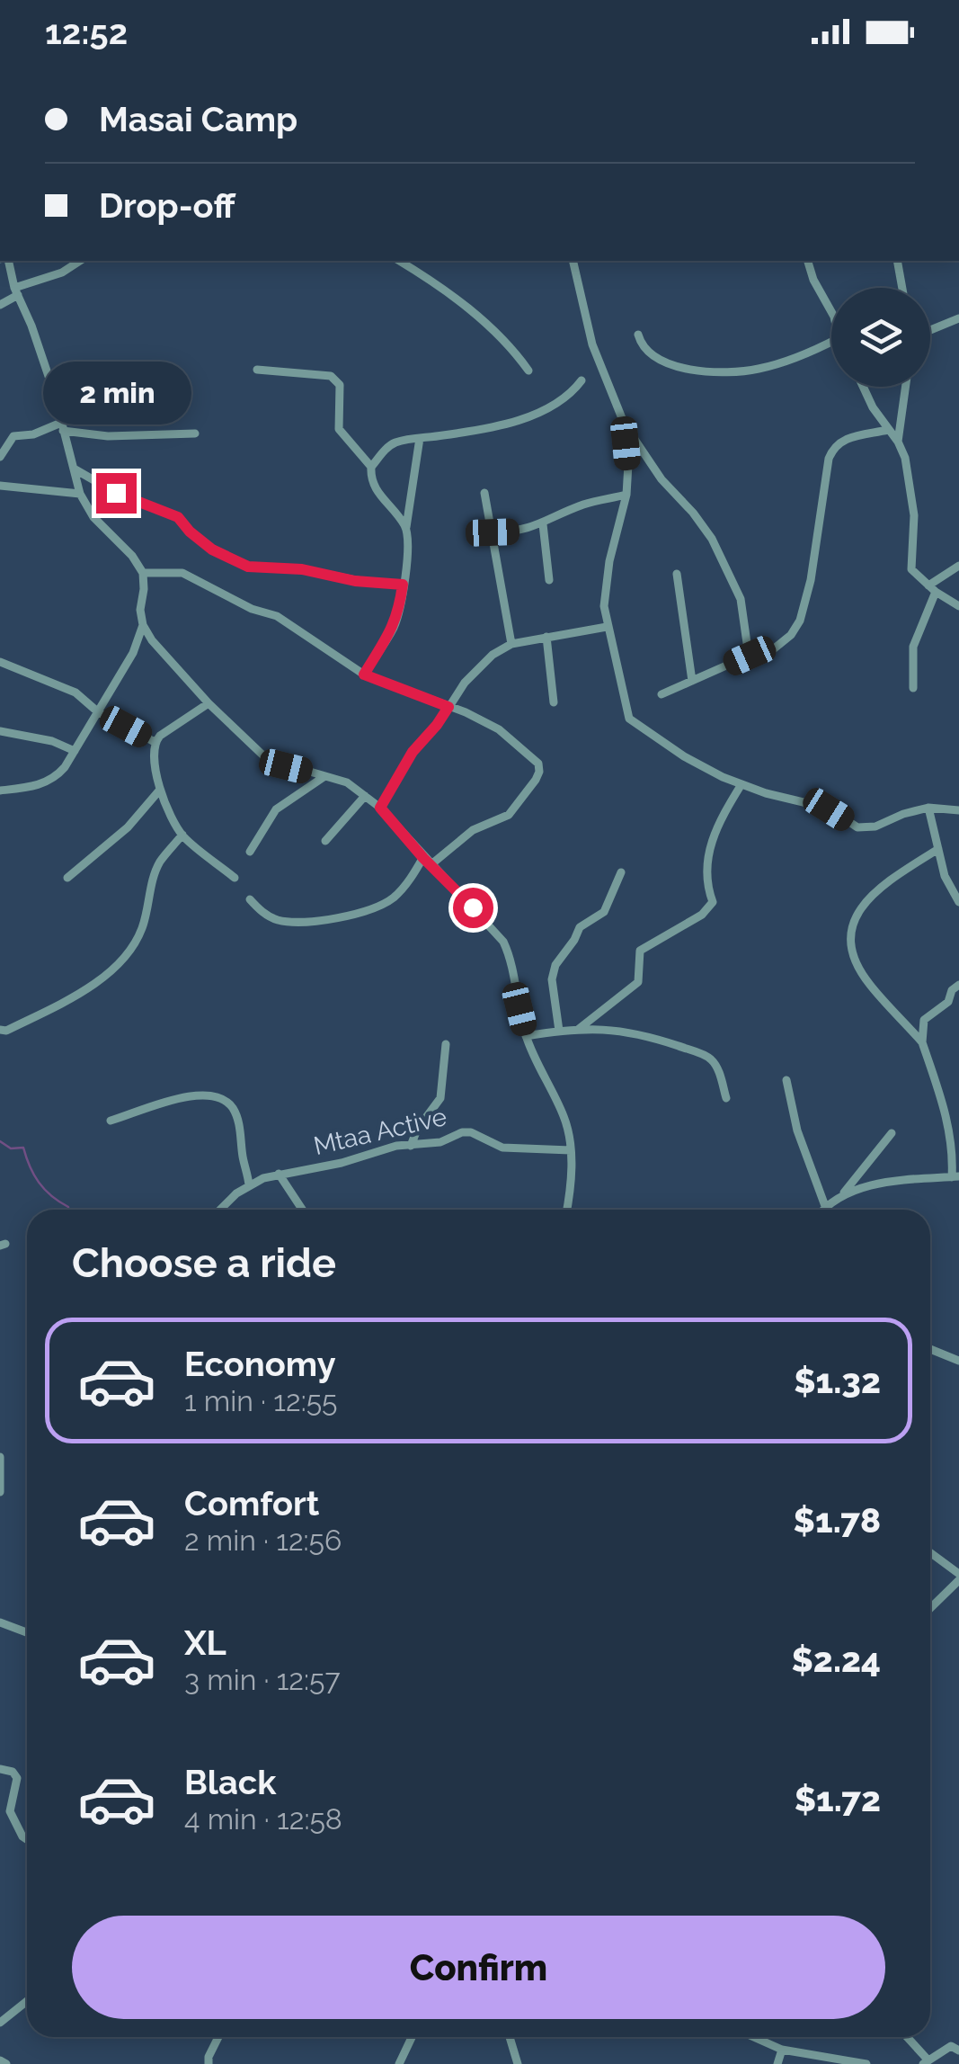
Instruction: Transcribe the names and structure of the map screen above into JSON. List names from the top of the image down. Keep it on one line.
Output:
{"streets":{"street":["Mtaa Active"]},"page":{"status":"12:52","banner":["Masai Camp","Drop-off"],"bubble":"2 min","heading":"Choose a ride","list":[{"name":"Economy","note":"1 min · 12:55","value":"$1.32"},{"name":"Comfort","note":"2 min · 12:56","value":"$1.78"},{"name":"XL","note":"3 min · 12:57","value":"$2.24"},{"name":"Black","note":"4 min · 12:58","value":"$1.72"}],"buttons":"Confirm"}}
